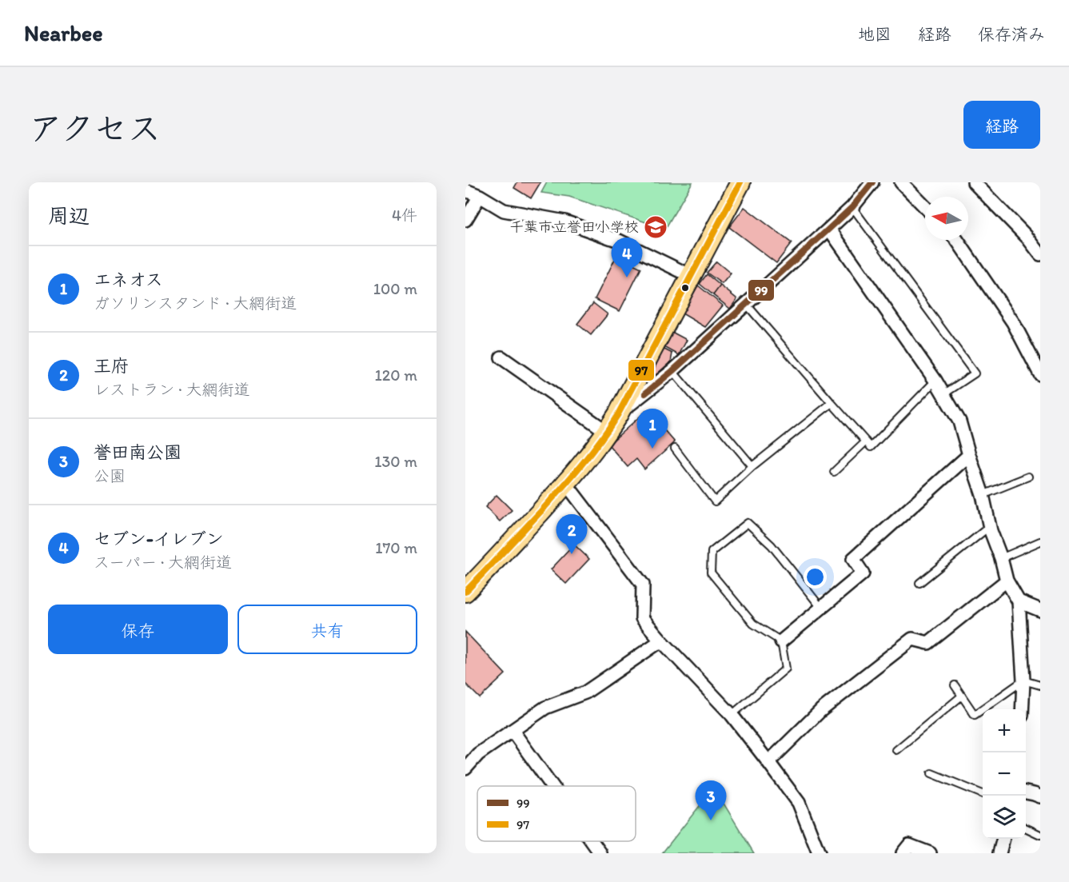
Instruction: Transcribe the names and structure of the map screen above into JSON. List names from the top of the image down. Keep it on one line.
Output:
{"places":{"school or university":["千葉市立誉田小学校"]},"lines":["transit line 99","transit line 97"],"legend":["99","97"],"north":"left","page":{"header":"Nearbee","nav":["地図","経路","保存済み"],"title":"アクセス","buttons":["経路",["保存","共有"]],"heading":["周辺","4件"],"pins":["4","1","2","3"],"list":[{"mark":"1","name":"エネオス","note":"ガソリンスタンド · 大網街道","value":"100 m"},{"mark":"2","name":"王府","note":"レストラン · 大網街道","value":"120 m"},{"mark":"3","name":"誉田南公園","note":"公園","value":"130 m"},{"mark":"4","name":"セブン-イレブン","note":"スーパー · 大網街道","value":"170 m"}],"map_buttons":["+","−"]}}
